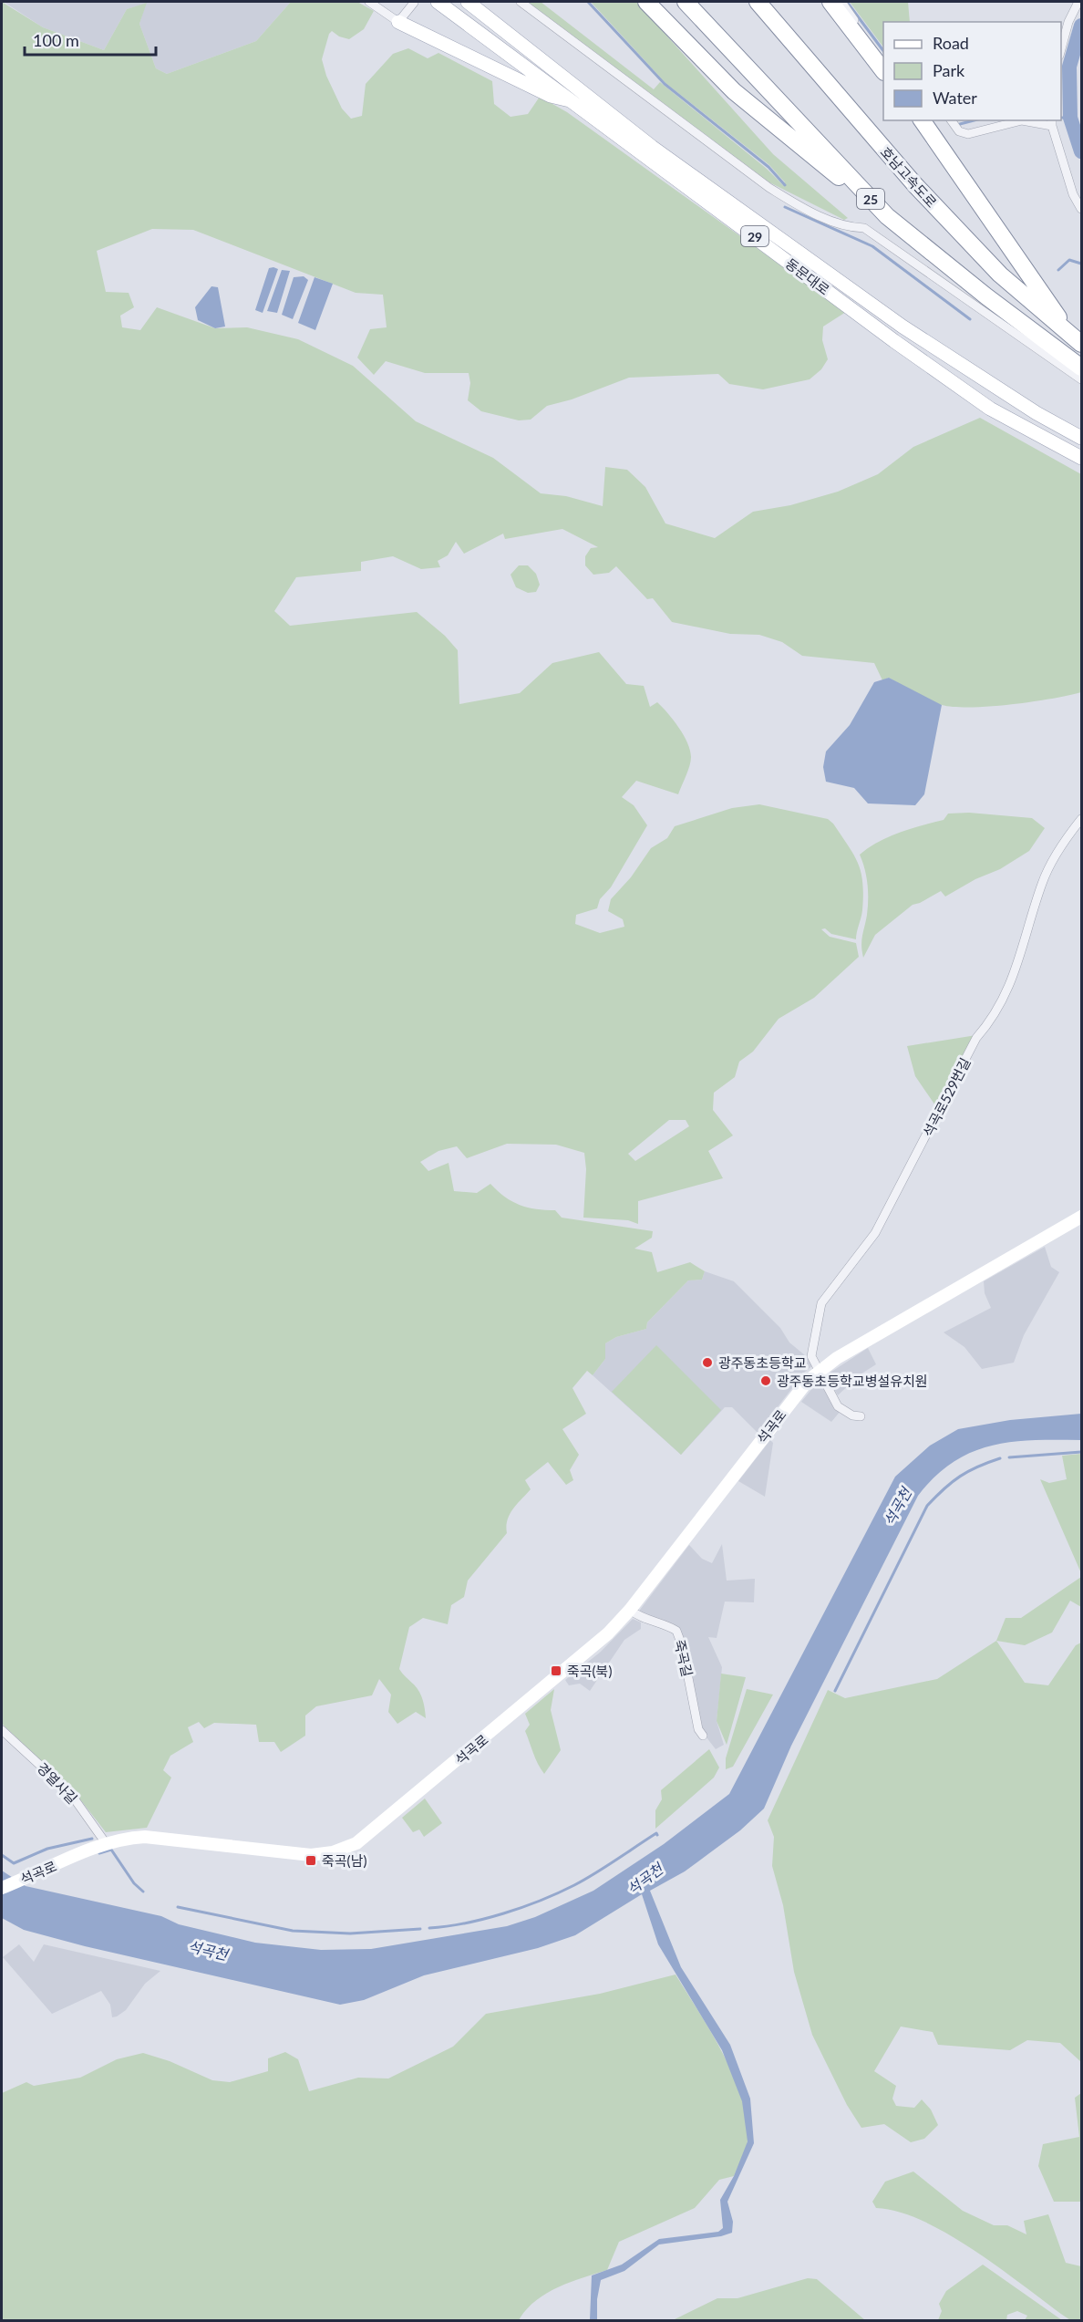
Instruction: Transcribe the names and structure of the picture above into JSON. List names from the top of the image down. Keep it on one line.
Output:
{"streets":{"highway":["호남고속도로","25"],"main road":["29","동문대로"],"street":["석곡로529번길","석곡로","죽곡길","경열사길"]},"crossings":[["석곡로529번길","석곡로"],["석곡로","죽곡길"],["석곡로","경열사길"]],"water":["석곡천"],"places":{"other":["광주동초등학교","광주동초등학교병설유치원"],"transit":["죽곡(북)","죽곡(남)"]},"legend":["Road","Park","Water"],"scale_bar":"100 m"}
